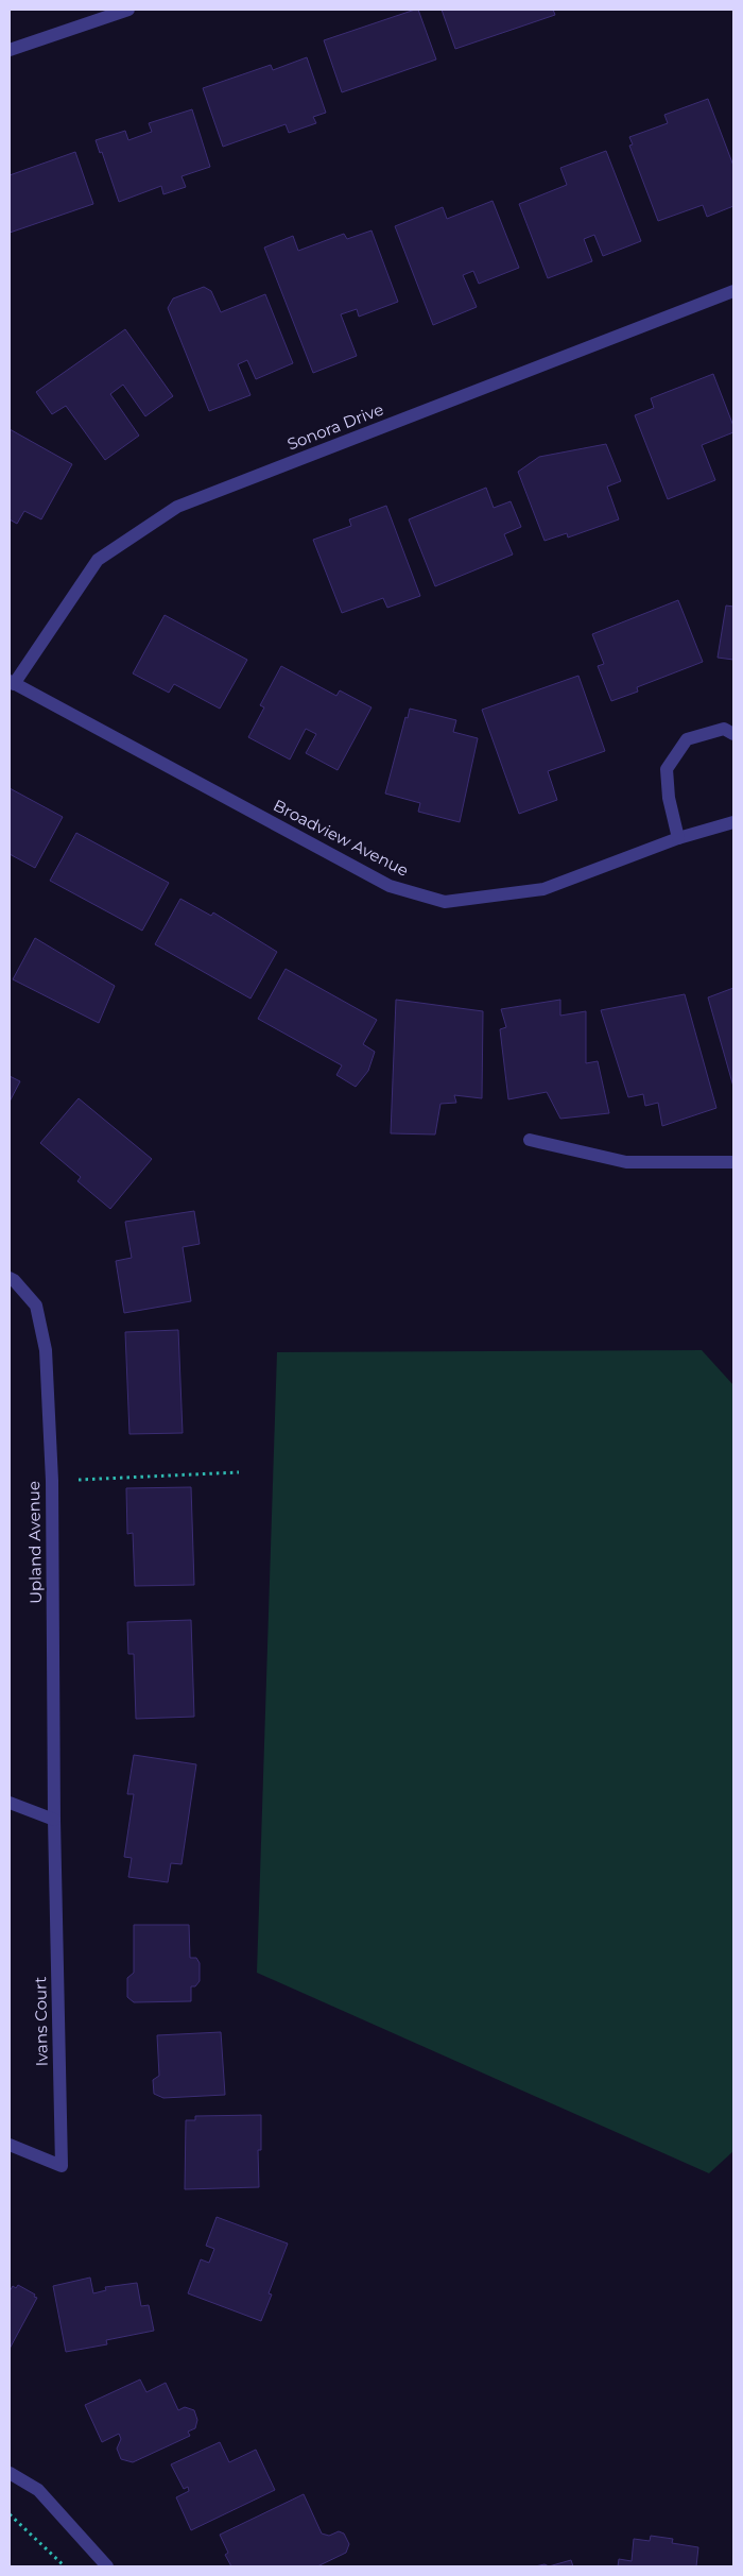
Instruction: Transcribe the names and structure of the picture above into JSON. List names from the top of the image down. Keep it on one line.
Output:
{"streets":{"street":["Sonora Drive","Broadview Avenue","Upland Avenue","Ivans Court"]},"crossings":[["Sonora Drive","Broadview Avenue"],["Upland Avenue","Ivans Court"]]}
